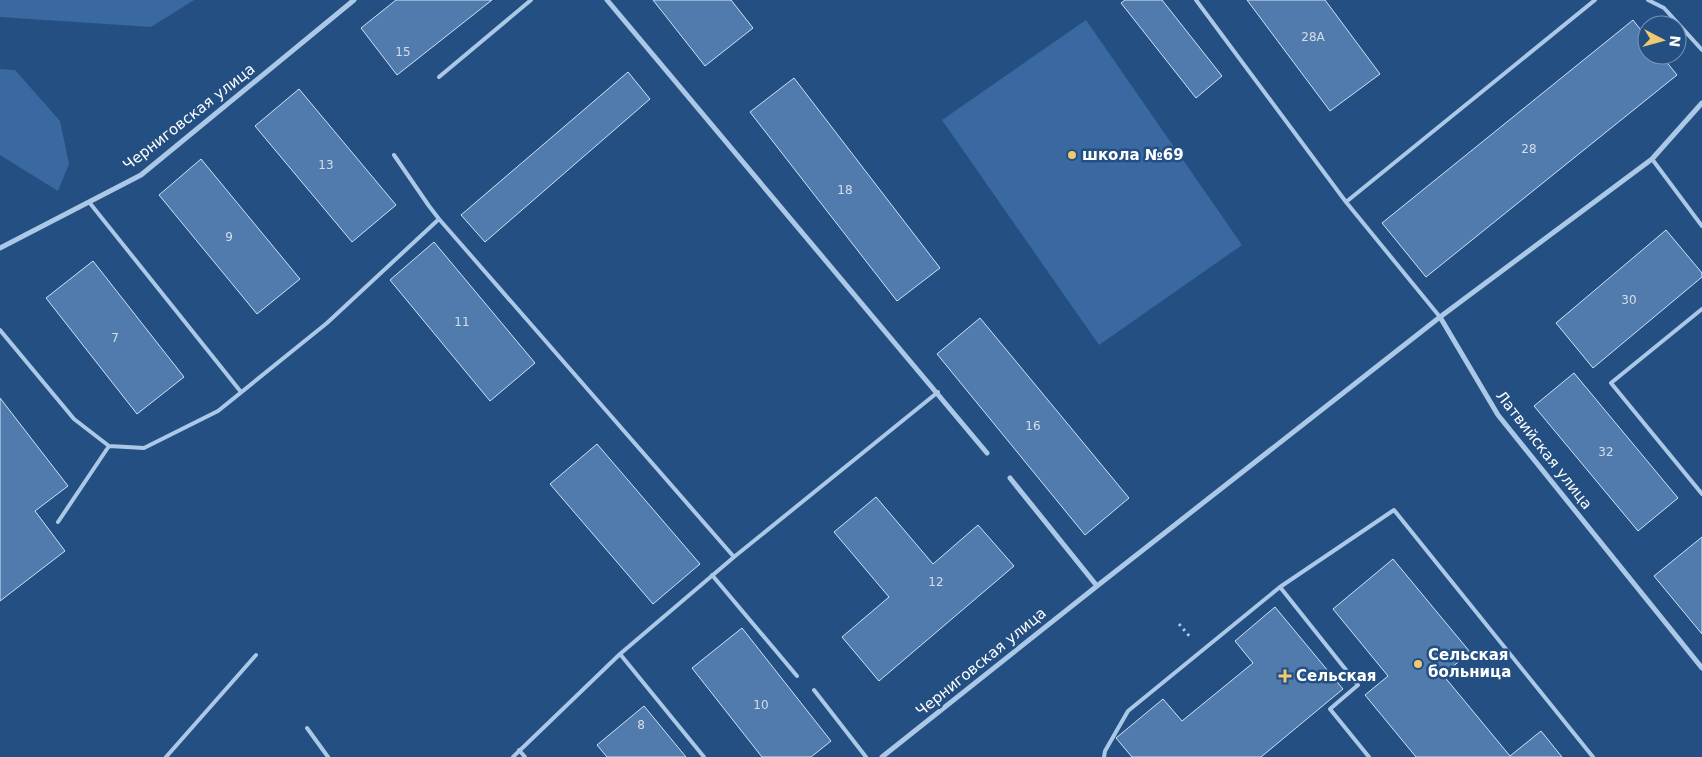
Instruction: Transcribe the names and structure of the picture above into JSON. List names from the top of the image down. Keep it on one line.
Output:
{"streets":{"street":["Черниговская улица","Латвийская улица"]},"crossings":[["Черниговская улица","Латвийская улица"]],"places":{"other":["школа №69","Сельская больница"],"health":["Сельская"]},"house_numbers":["28А","15","28","13","18","9","30","11","7","16","32","12","10","8"],"north":"right"}
